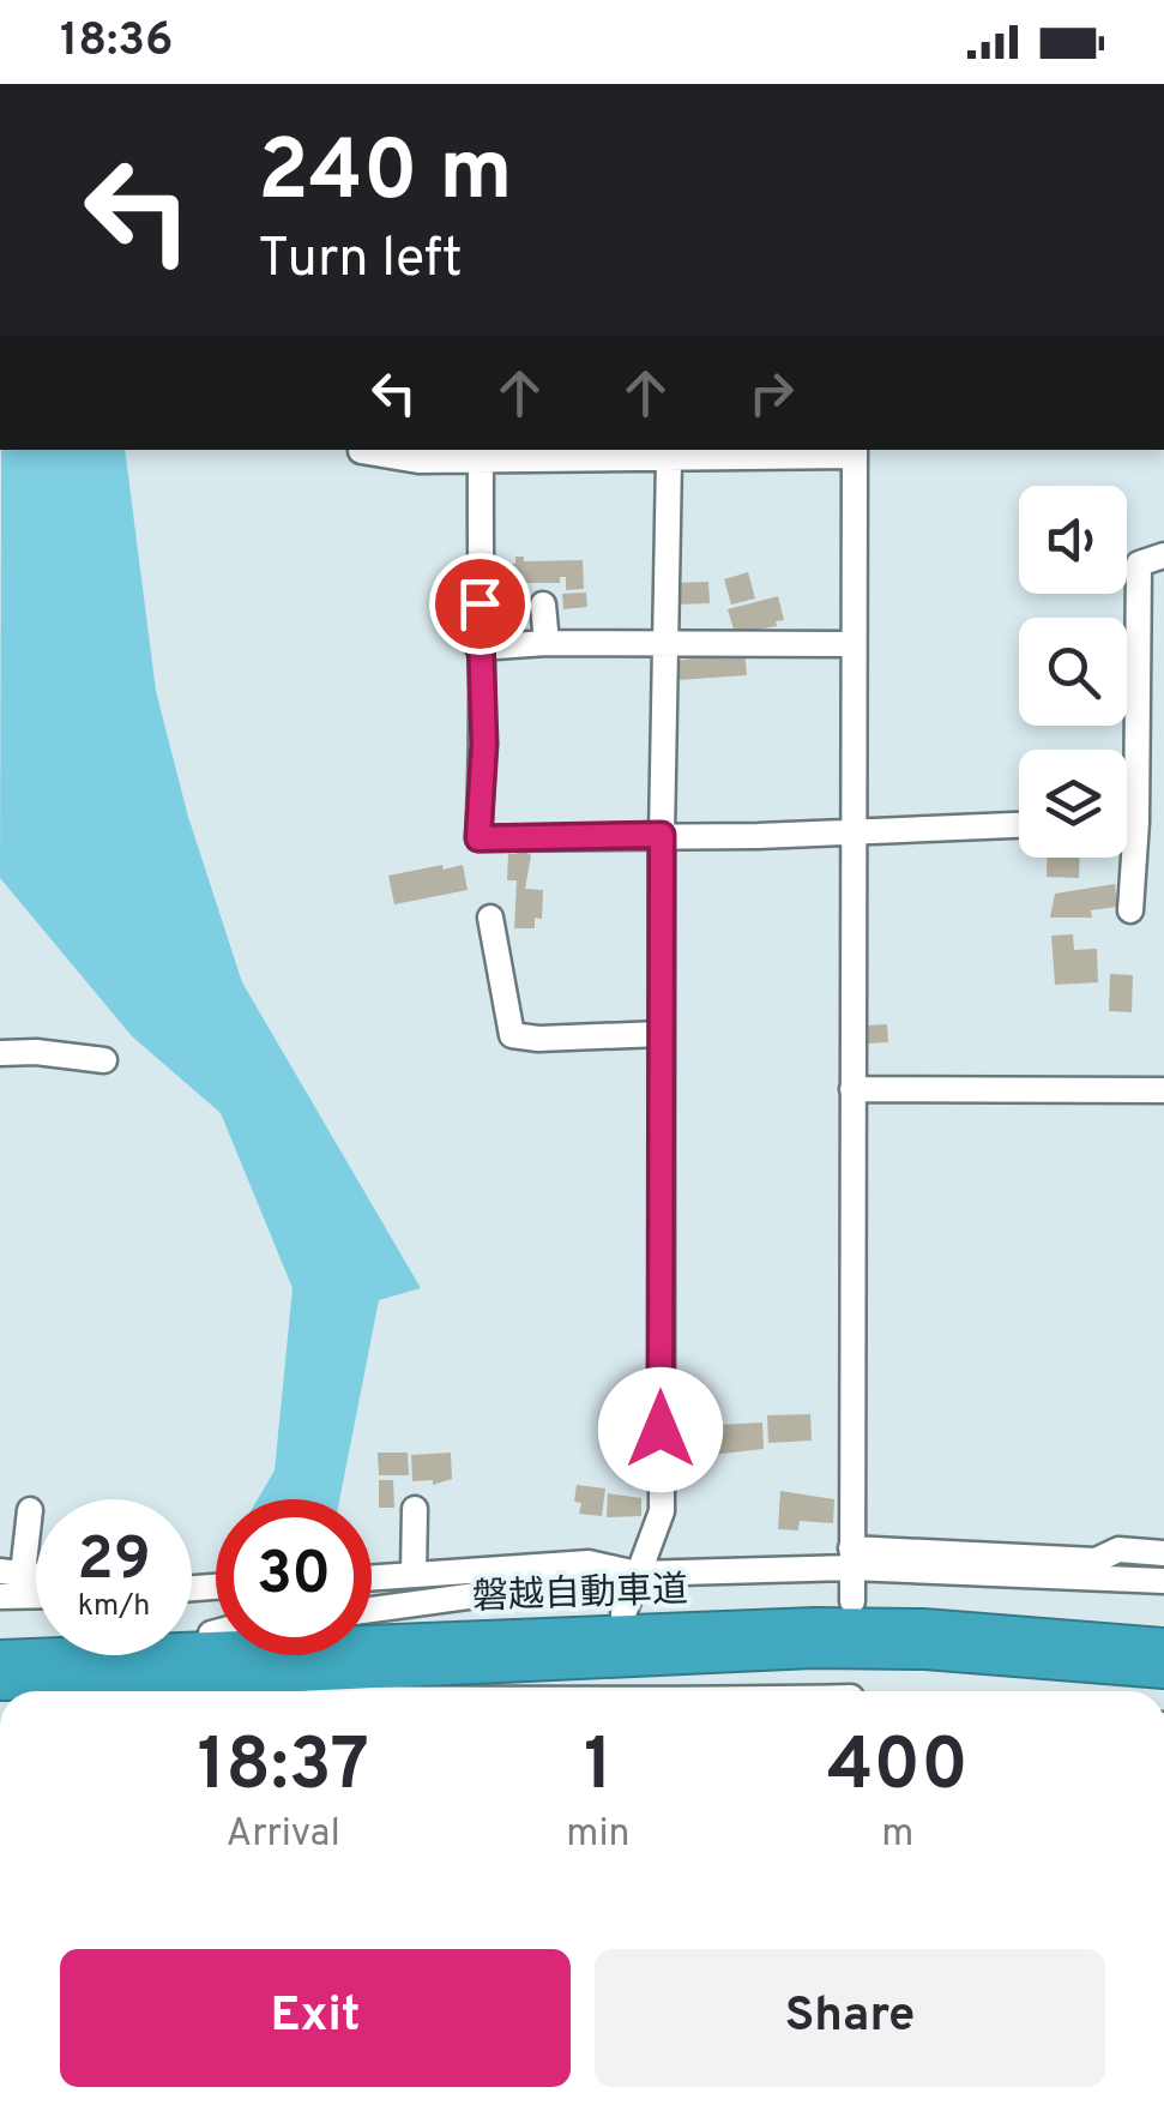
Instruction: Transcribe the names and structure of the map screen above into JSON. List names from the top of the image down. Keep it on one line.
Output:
{"streets":{"highway":["磐越自動車道"]},"page":{"status":"18:36","turn":["240 m","Turn left"],"speed":"29 km/h","limit":"30","eta":["18:37","Arrival","1","min","400","m"],"buttons":["Exit","Share"]}}
